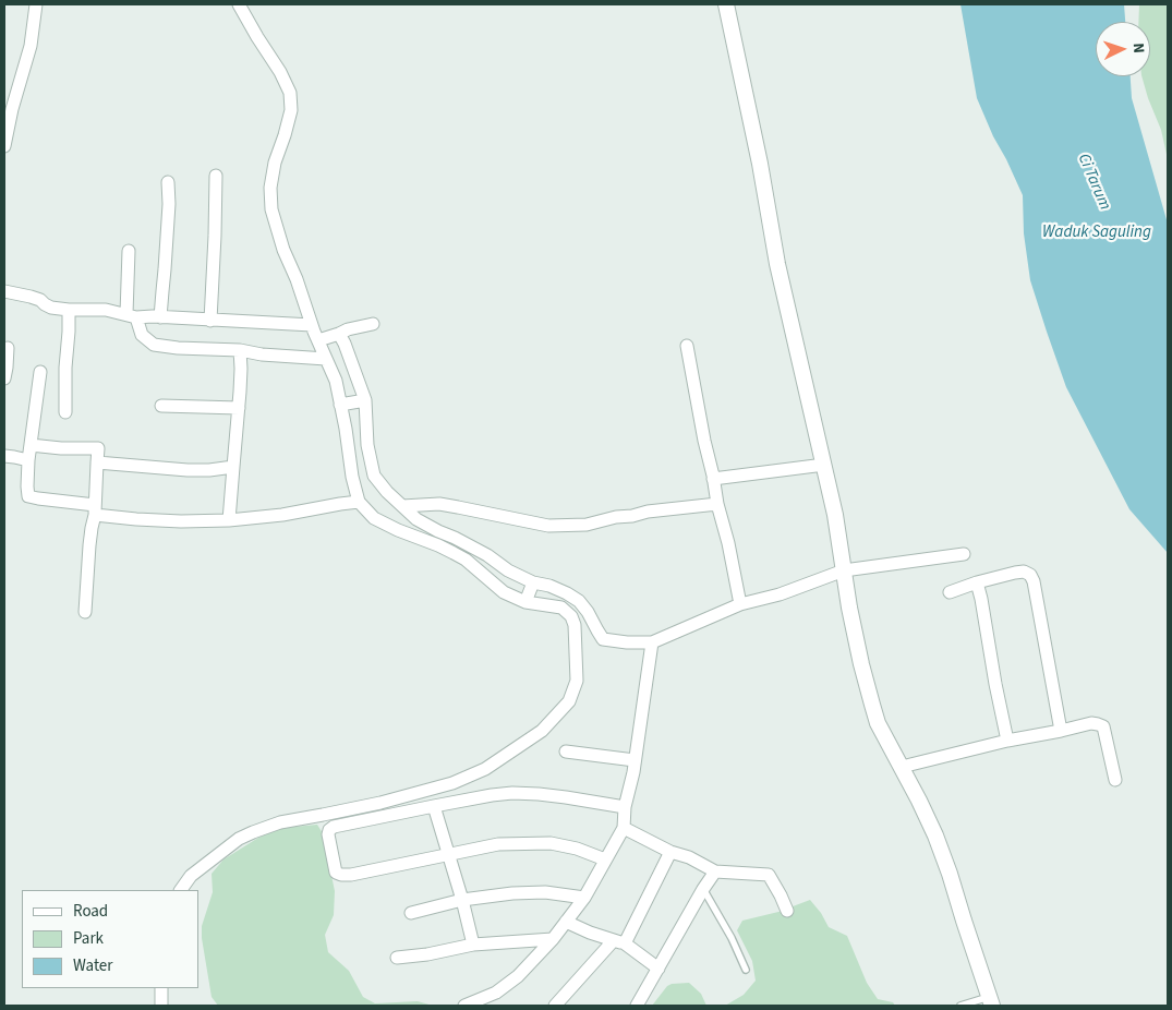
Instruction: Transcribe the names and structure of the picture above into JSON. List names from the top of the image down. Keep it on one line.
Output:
{"water":["Ci Tarum","Waduk Saguling"],"legend":["Road","Park","Water"],"north":"right"}
